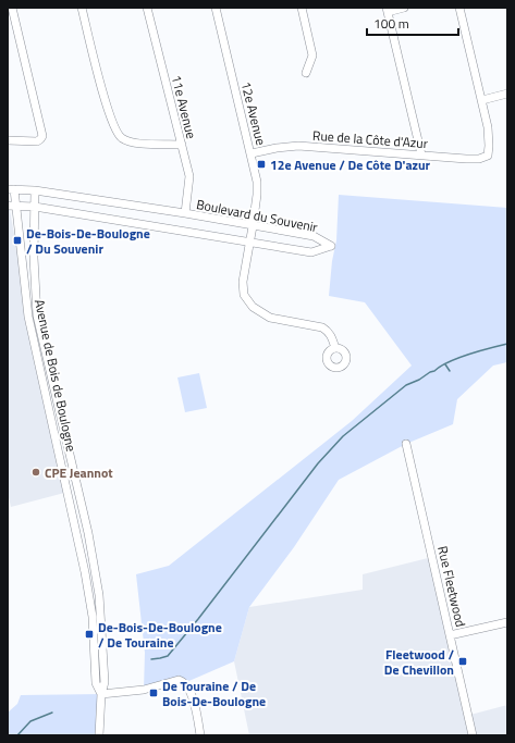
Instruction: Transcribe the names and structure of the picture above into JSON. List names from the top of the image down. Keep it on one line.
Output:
{"streets":{"street":["11e Avenue","12e Avenue","Rue de la Côte d'Azur","Boulevard du Souvenir","Avenue de Bois de Boulogne","Rue Fleetwood"]},"crossings":[["11e Avenue","Boulevard du Souvenir"],["12e Avenue","Rue de la Côte d'Azur"],["12e Avenue","Boulevard du Souvenir"],["Boulevard du Souvenir","Avenue de Bois de Boulogne"]],"places":{"transit":["12e Avenue / De Côte D'azur","De-Bois-De-Boulogne / Du Souvenir","De-Bois-De-Boulogne / De Touraine","Fleetwood / De Chevillon","De Touraine / De Bois-De-Boulogne"],"other":["CPE Jeannot"]},"scale_bar":"100 m"}
